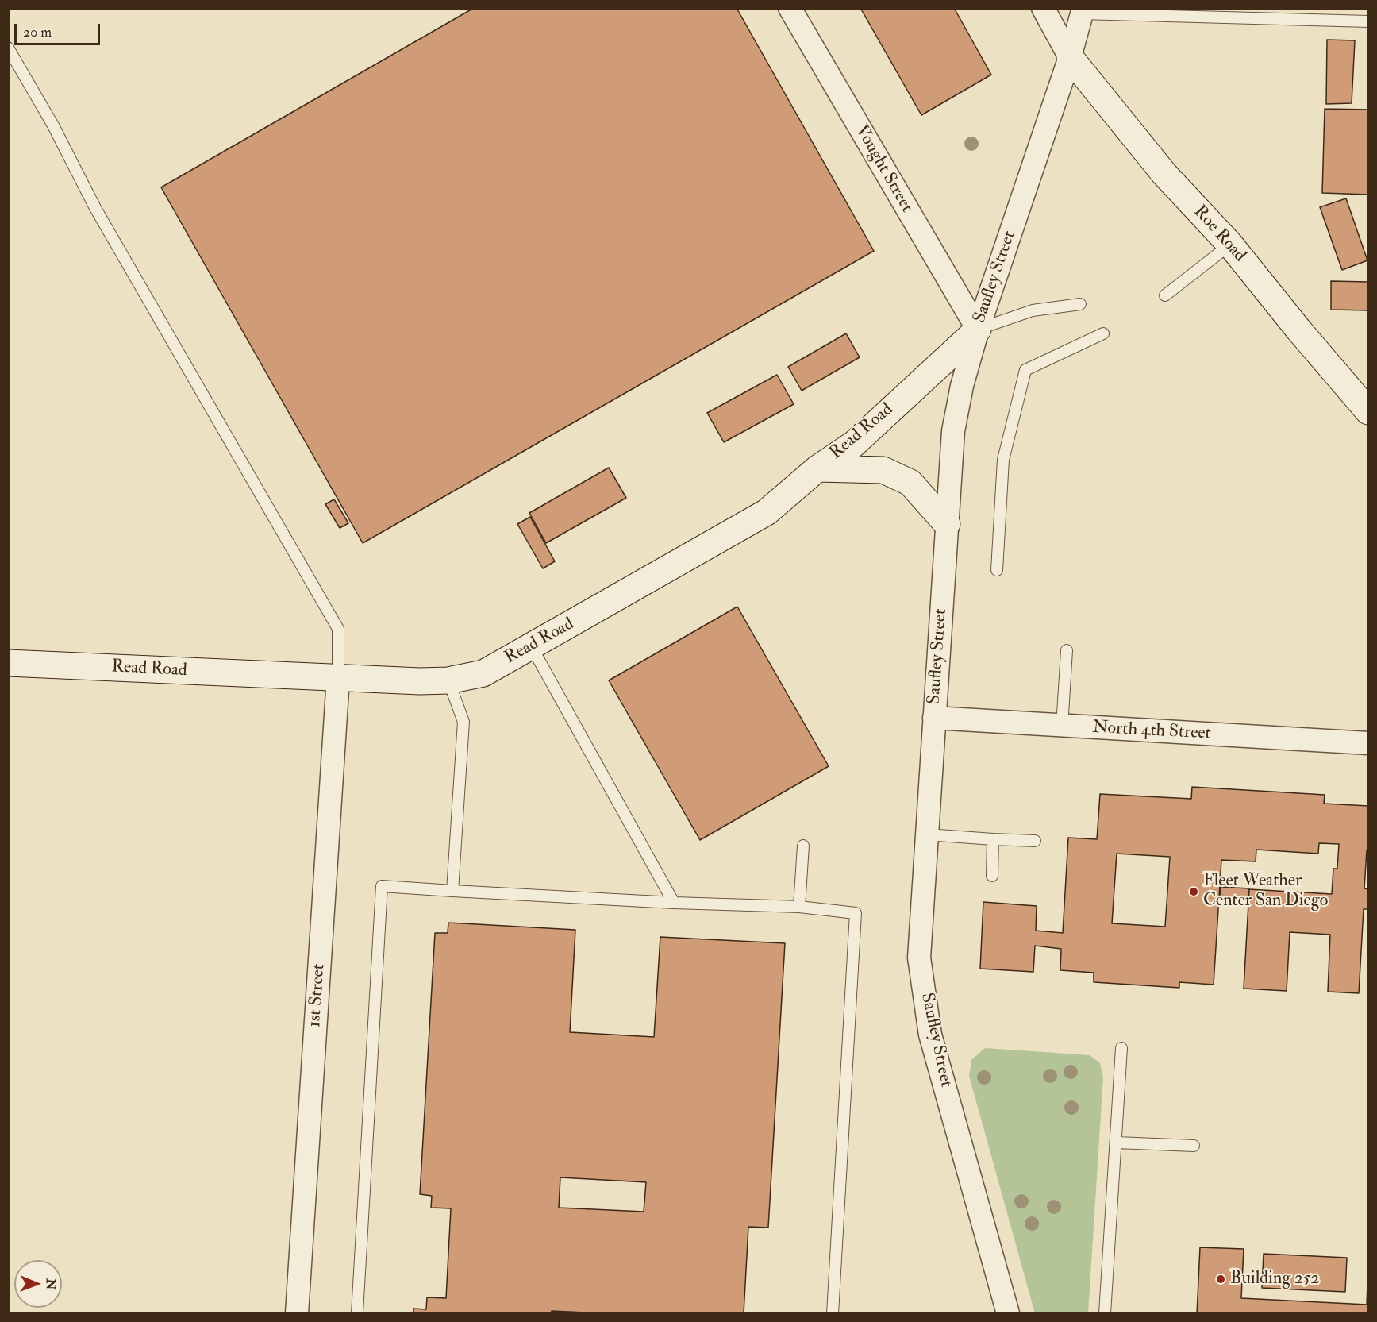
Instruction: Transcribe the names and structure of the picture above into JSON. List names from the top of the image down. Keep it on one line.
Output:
{"streets":{"street":["Vought Street","Roe Road","Saufley Street","Read Road","North 4th Street","1st Street"]},"crossings":[["Vought Street","Saufley Street"],["Vought Street","Read Road"],["Roe Road","Saufley Street"],["Saufley Street","Read Road"],["Saufley Street","North 4th Street"],["Read Road","1st Street"]],"places":["Fleet Weather Center San Diego","Building 252"],"scale_bar":"20 m","north":"right"}
